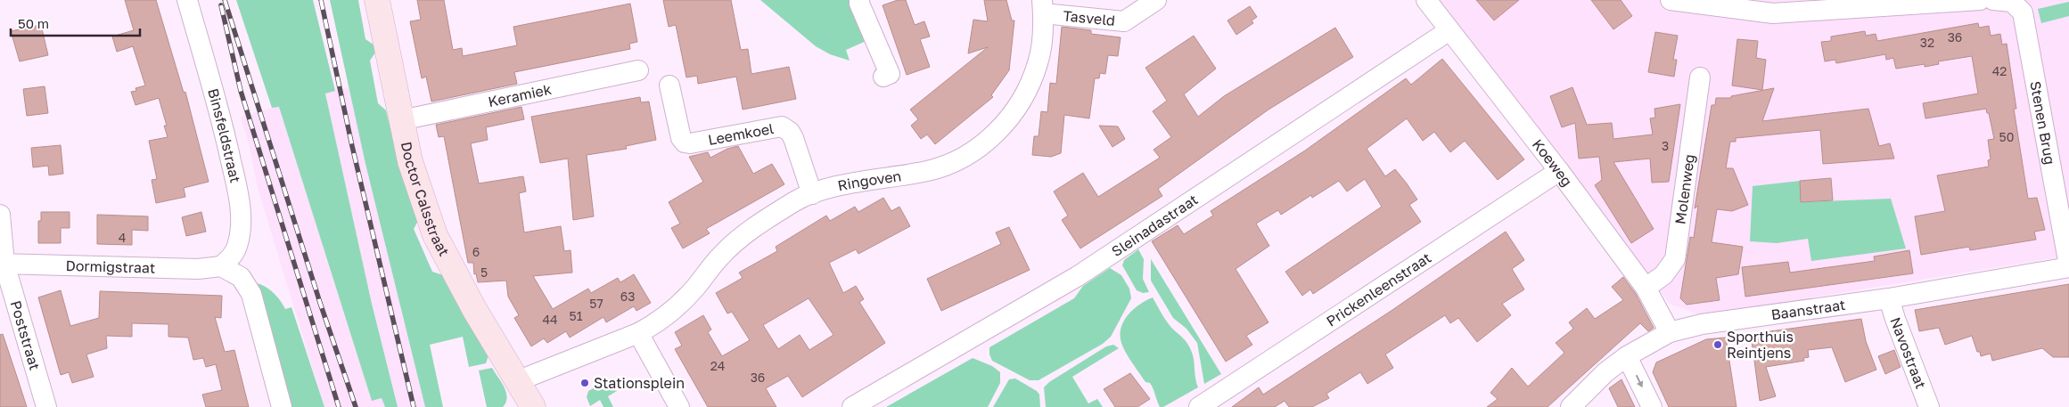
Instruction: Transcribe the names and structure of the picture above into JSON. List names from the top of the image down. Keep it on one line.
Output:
{"streets":{"street":["Tasveld","Keramiek","Stenen Brug","Leemkoel","Binsfeldstraat","Koeweg","Ringoven","Molenweg","Doctor Calsstraat","Sleinadastraat","Dormigstraat","Prickenleenstraat","Baanstraat","Poststraat","Navostraat"]},"crossings":[["Tasveld","Ringoven"],["Keramiek","Doctor Calsstraat"],["Stenen Brug","Baanstraat"],["Leemkoel","Ringoven"],["Binsfeldstraat","Dormigstraat"],["Koeweg","Molenweg"],["Koeweg","Sleinadastraat"],["Koeweg","Prickenleenstraat"],["Koeweg","Baanstraat"],["Dormigstraat","Poststraat"],["Baanstraat","Navostraat"]],"places":["Sporthuis Reintjens","Stationsplein"],"house_numbers":["36","32","42","50","3","4","6","5","63","57","51","44","24","36"],"scale_bar":"50 m"}
